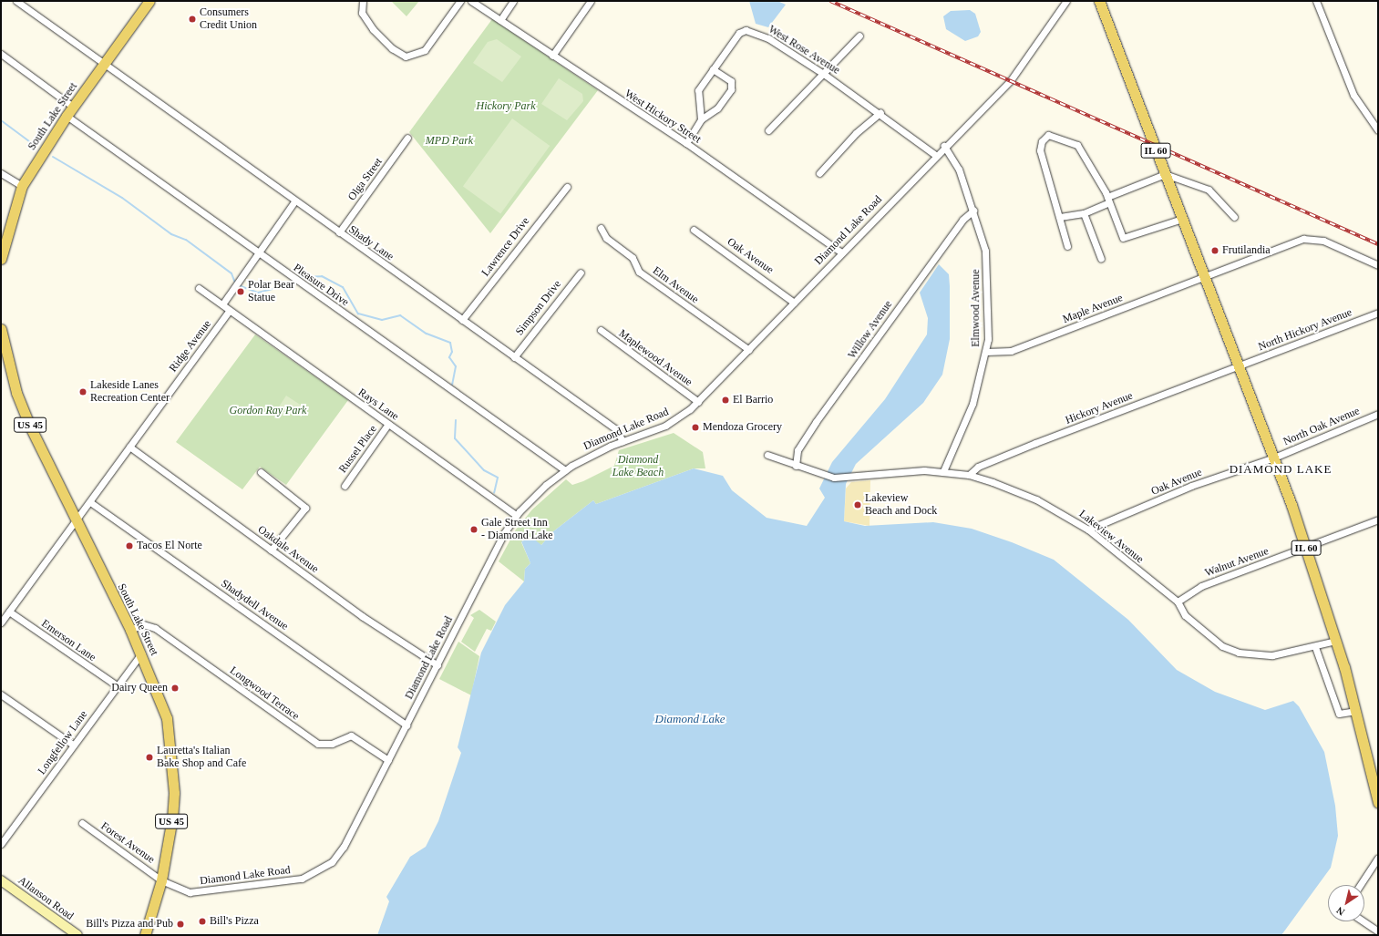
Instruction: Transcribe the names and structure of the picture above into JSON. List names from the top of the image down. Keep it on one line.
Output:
{"streets":{"main road":["South Lake Street","IL 60","US 45"],"street":["West Rose Avenue","West Hickory Street","Olga Street","Diamond Lake Road","Shady Lane","Lawrence Drive","Oak Avenue","Pleasure Drive","Elm Avenue","Simpson Drive","Elmwood Avenue","Maple Avenue","Willow Avenue","North Hickory Avenue","Ridge Avenue","Maplewood Avenue","Rays Lane","Hickory Avenue","North Oak Avenue","Russel Place","Lakeview Avenue","Oakdale Avenue","Walnut Avenue","Shadydell Avenue","Emerson Lane","Longwood Terrace","Longfellow Lane","Forest Avenue","Allanson Road"]},"crossings":[["West Rose Avenue","Diamond Lake Road"],["South Lake Street","Diamond Lake Road"],["South Lake Street","Shady Lane"],["South Lake Street","Pleasure Drive"],["South Lake Street","Ridge Avenue"],["South Lake Street","Longwood Terrace"],["South Lake Street","Longfellow Lane"],["South Lake Street","Forest Avenue"],["West Hickory Street","Diamond Lake Road"],["IL 60","Oak Avenue"],["IL 60","Maple Avenue"],["IL 60","North Hickory Avenue"],["IL 60","Hickory Avenue"],["IL 60","North Oak Avenue"],["IL 60","Lakeview Avenue"],["IL 60","Walnut Avenue"],["Olga Street","Shady Lane"],["Diamond Lake Road","Shady Lane"],["Diamond Lake Road","Oak Avenue"],["Diamond Lake Road","Pleasure Drive"],["Diamond Lake Road","Elm Avenue"],["Diamond Lake Road","Elmwood Avenue"],["Diamond Lake Road","Maplewood Avenue"],["Diamond Lake Road","Rays Lane"],["Diamond Lake Road","Oakdale Avenue"],["Diamond Lake Road","Shadydell Avenue"],["Diamond Lake Road","Longwood Terrace"],["Diamond Lake Road","Forest Avenue"],["Shady Lane","Lawrence Drive"],["Shady Lane","Simpson Drive"],["Oak Avenue","North Oak Avenue"],["Oak Avenue","Lakeview Avenue"],["Elmwood Avenue","Maple Avenue"],["Elmwood Avenue","Willow Avenue"],["Elmwood Avenue","Lakeview Avenue"],["Willow Avenue","Lakeview Avenue"],["North Hickory Avenue","Hickory Avenue"],["Ridge Avenue","Rays Lane"],["Ridge Avenue","Oakdale Avenue"],["Ridge Avenue","Shadydell Avenue"],["Ridge Avenue","Emerson Lane"],["Rays Lane","Russel Place"],["Hickory Avenue","Lakeview Avenue"],["Lakeview Avenue","Walnut Avenue"],["Emerson Lane","Longfellow Lane"]],"districts":["DIAMOND LAKE"],"water":["Diamond Lake"],"parks":["Hickory Park","MPD Park","Gordon Ray Park","Diamond Lake Beach"],"places":["Consumers Credit Union","Frutilandia","Polar Bear Statue","Lakeside Lanes Recreation Center","El Barrio","Mendoza Grocery","Lakeview Beach and Dock","Gale Street Inn - Diamond Lake","Tacos El Norte","Dairy Queen","Lauretta's Italian Bake Shop and Cafe","Bill's Pizza","Bill's Pizza and Pub"],"north":"bottom left"}
